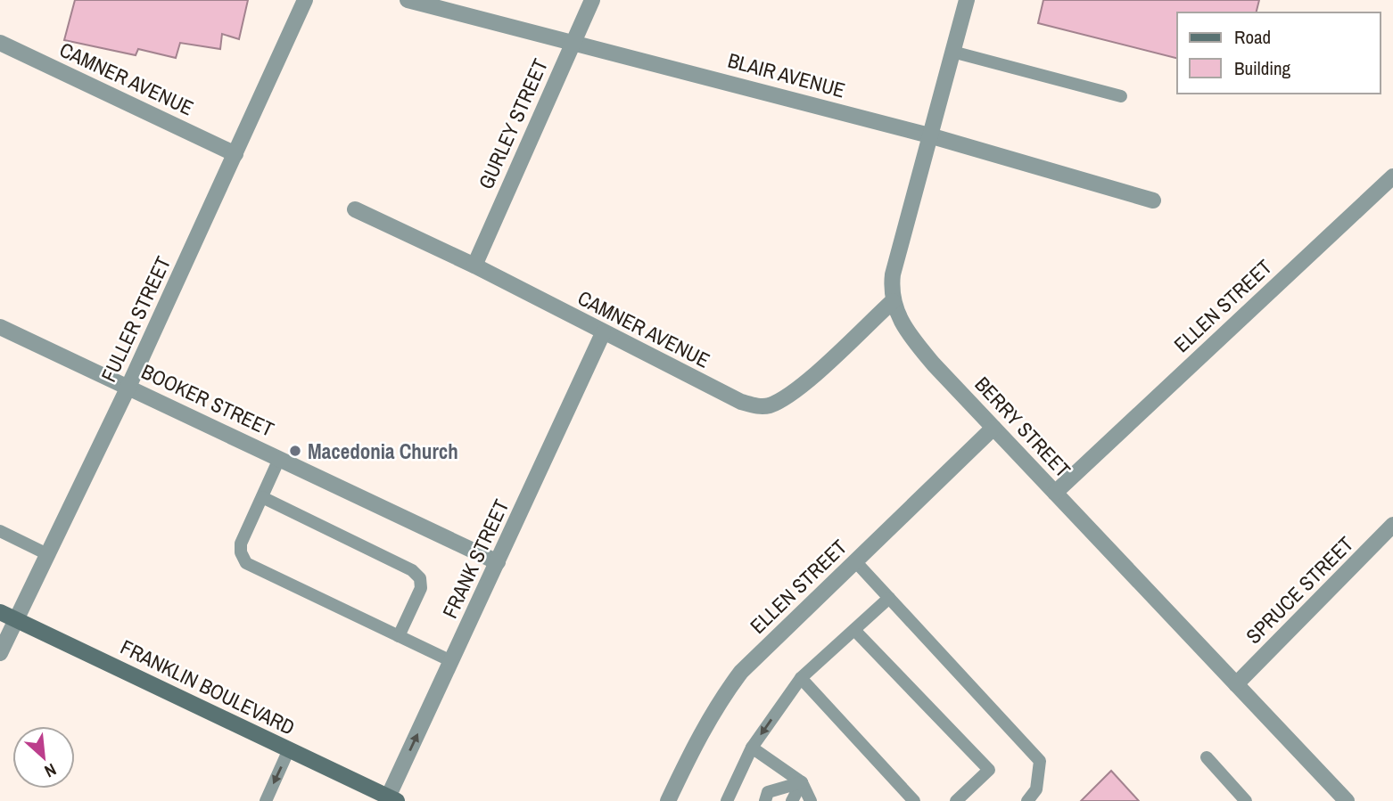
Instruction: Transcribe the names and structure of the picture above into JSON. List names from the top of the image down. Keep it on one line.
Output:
{"streets":{"main road":["FRANKLIN BOULEVARD"],"street":["BLAIR AVENUE","CAMNER AVENUE","GURLEY STREET","ELLEN STREET","FULLER STREET","BOOKER STREET","BERRY STREET","FRANK STREET","SPRUCE STREET"]},"crossings":[["BLAIR AVENUE","GURLEY STREET"],["BLAIR AVENUE","BERRY STREET"],["CAMNER AVENUE","GURLEY STREET"],["CAMNER AVENUE","FULLER STREET"],["CAMNER AVENUE","BERRY STREET"],["CAMNER AVENUE","FRANK STREET"],["ELLEN STREET","BERRY STREET"],["FULLER STREET","BOOKER STREET"],["FULLER STREET","FRANKLIN BOULEVARD"],["BOOKER STREET","FRANK STREET"],["BERRY STREET","SPRUCE STREET"],["FRANK STREET","FRANKLIN BOULEVARD"]],"places":["Macedonia Church"],"legend":["Road","Building"],"north":"bottom right"}
